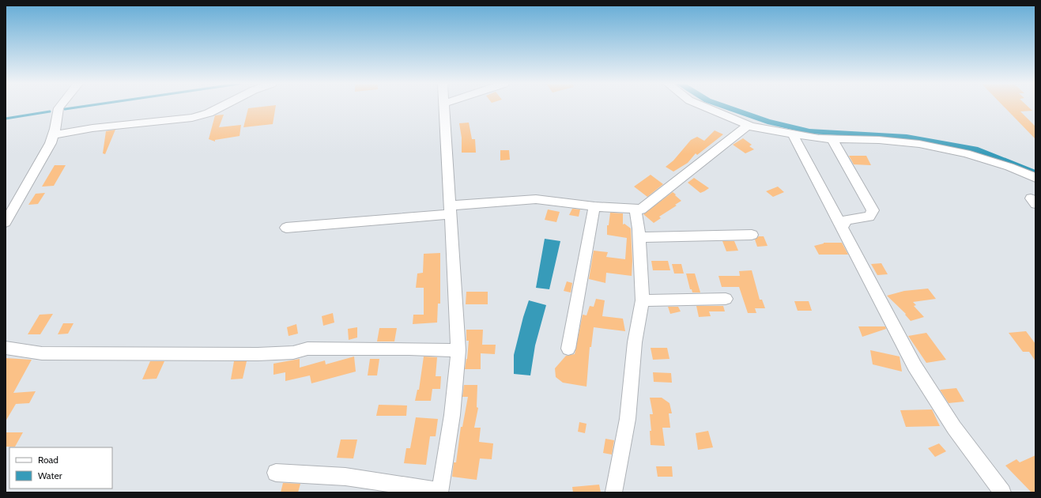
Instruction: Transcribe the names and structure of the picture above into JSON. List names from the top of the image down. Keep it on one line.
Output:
{"legend":["Road","Water"]}
